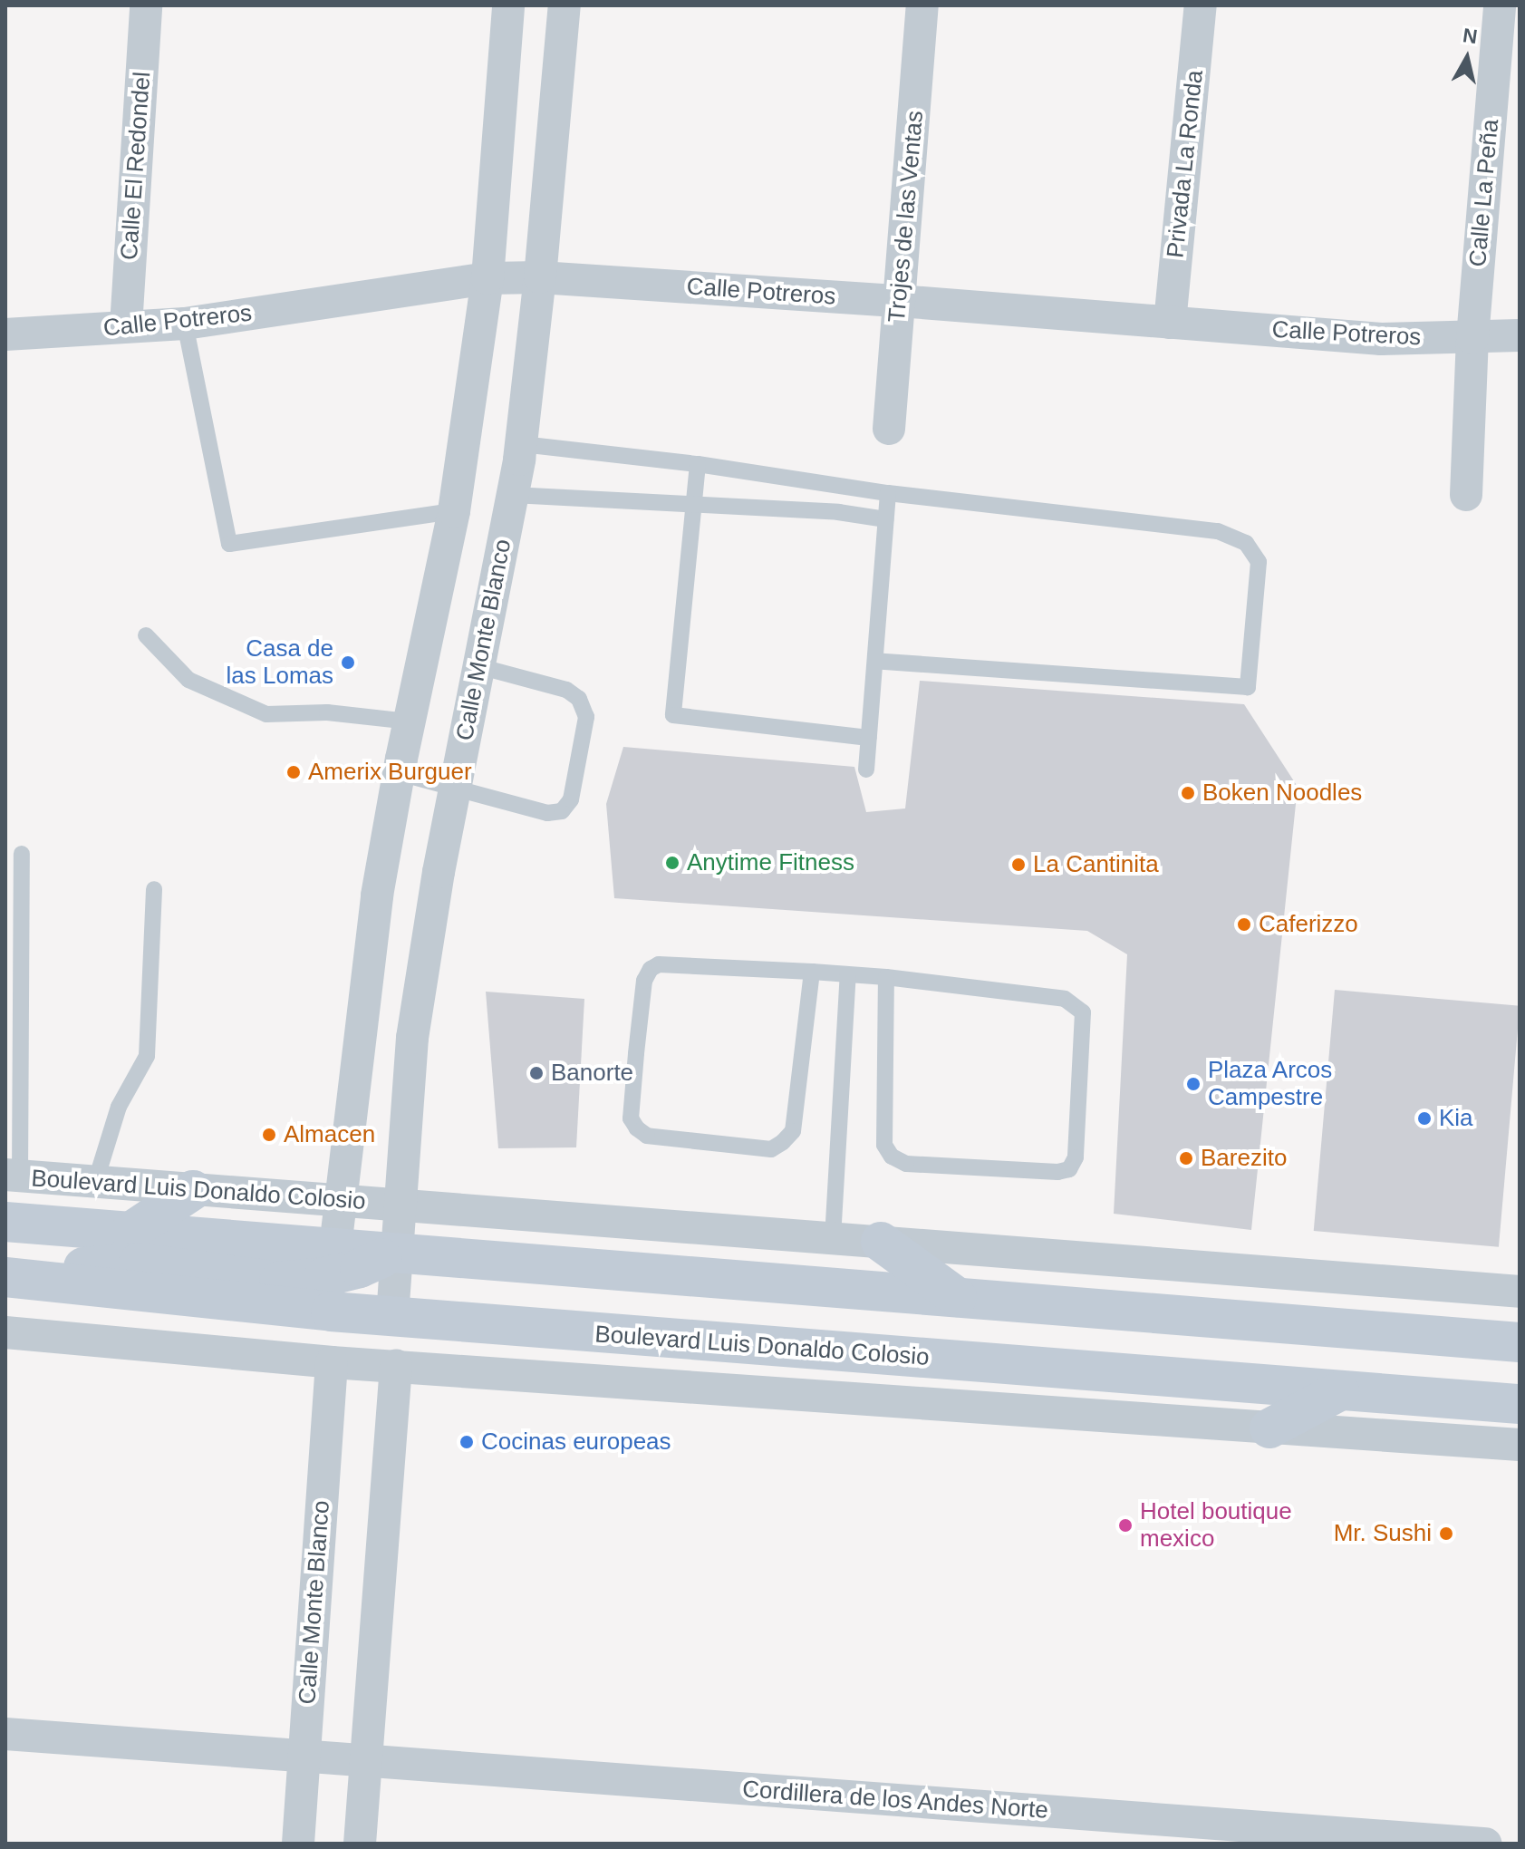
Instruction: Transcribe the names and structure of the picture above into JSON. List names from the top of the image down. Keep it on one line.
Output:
{"streets":{"main road":["Boulevard Luis Donaldo Colosio"],"street":["Privada La Ronda","Calle El Redondel","Calle La Peña","Trojes de las Ventas","Calle Potreros","Calle Monte Blanco","Cordillera de los Andes Norte"]},"crossings":[["Privada La Ronda","Calle Potreros"],["Calle El Redondel","Calle Potreros"],["Calle La Peña","Calle Potreros"],["Trojes de las Ventas","Calle Potreros"],["Calle Potreros","Calle Monte Blanco"],["Calle Monte Blanco","Boulevard Luis Donaldo Colosio"],["Calle Monte Blanco","Cordillera de los Andes Norte"]],"places":["Casa de las Lomas","Amerix Burguer","Boken Noodles","Anytime Fitness","La Cantinita","Caferizzo","Banorte","Plaza Arcos Campestre","Kia","Almacen","Barezito","Cocinas europeas","Hotel boutique mexico","Mr. Sushi"],"north":"top"}
